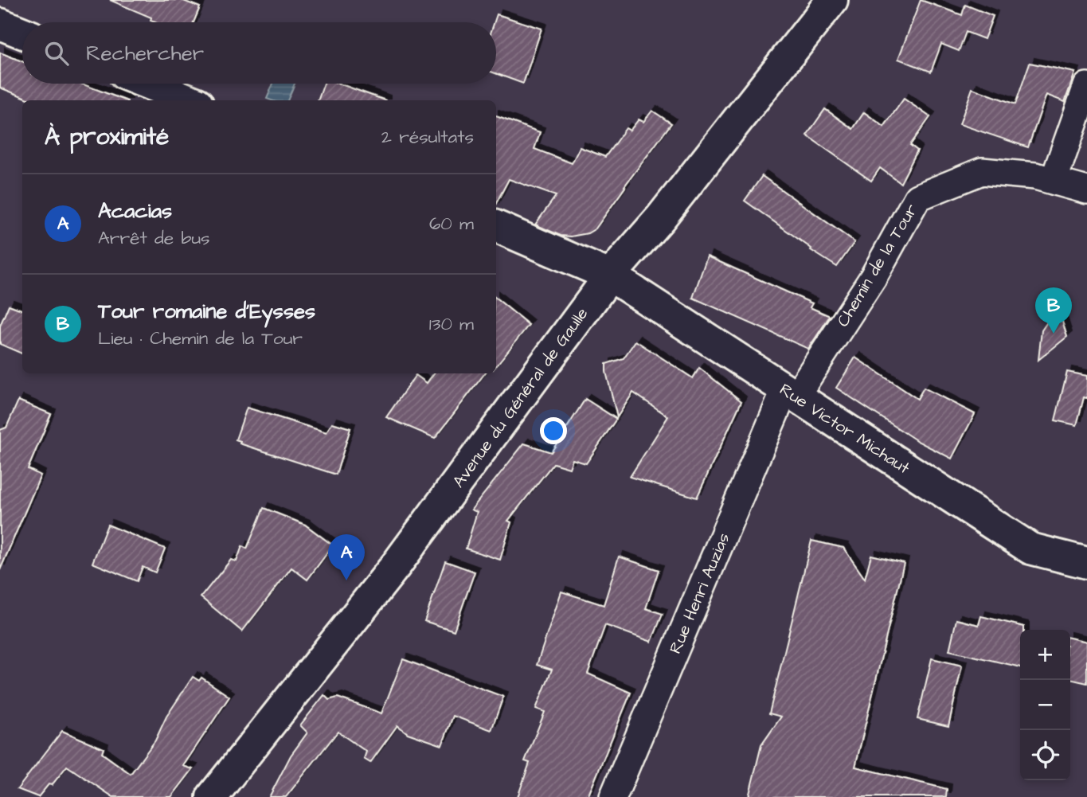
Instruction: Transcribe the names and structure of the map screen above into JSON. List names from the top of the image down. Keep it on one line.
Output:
{"streets":{"main road":["Avenue du Général de Gaulle","Rue Victor Michaut"],"street":["Chemin de la Tour","Rue Henri Auzias"]},"crossings":[["Chemin de la Tour","Rue Victor Michaut"],["Chemin de la Tour","Rue Henri Auzias"],["Avenue du Général de Gaulle","Rue Victor Michaut"],["Rue Victor Michaut","Rue Henri Auzias"]],"page":{"search":"Rechercher","heading":["À proximité","2 résultats"],"list":[{"mark":"A","name":"Acacias","note":"Arrêt de bus","value":"60 m"},{"mark":"B","name":"Tour romaine d'Eysses","note":"Lieu · Chemin de la Tour","value":"130 m"}],"pins":["B","A"],"map_buttons":["+","−"]}}
